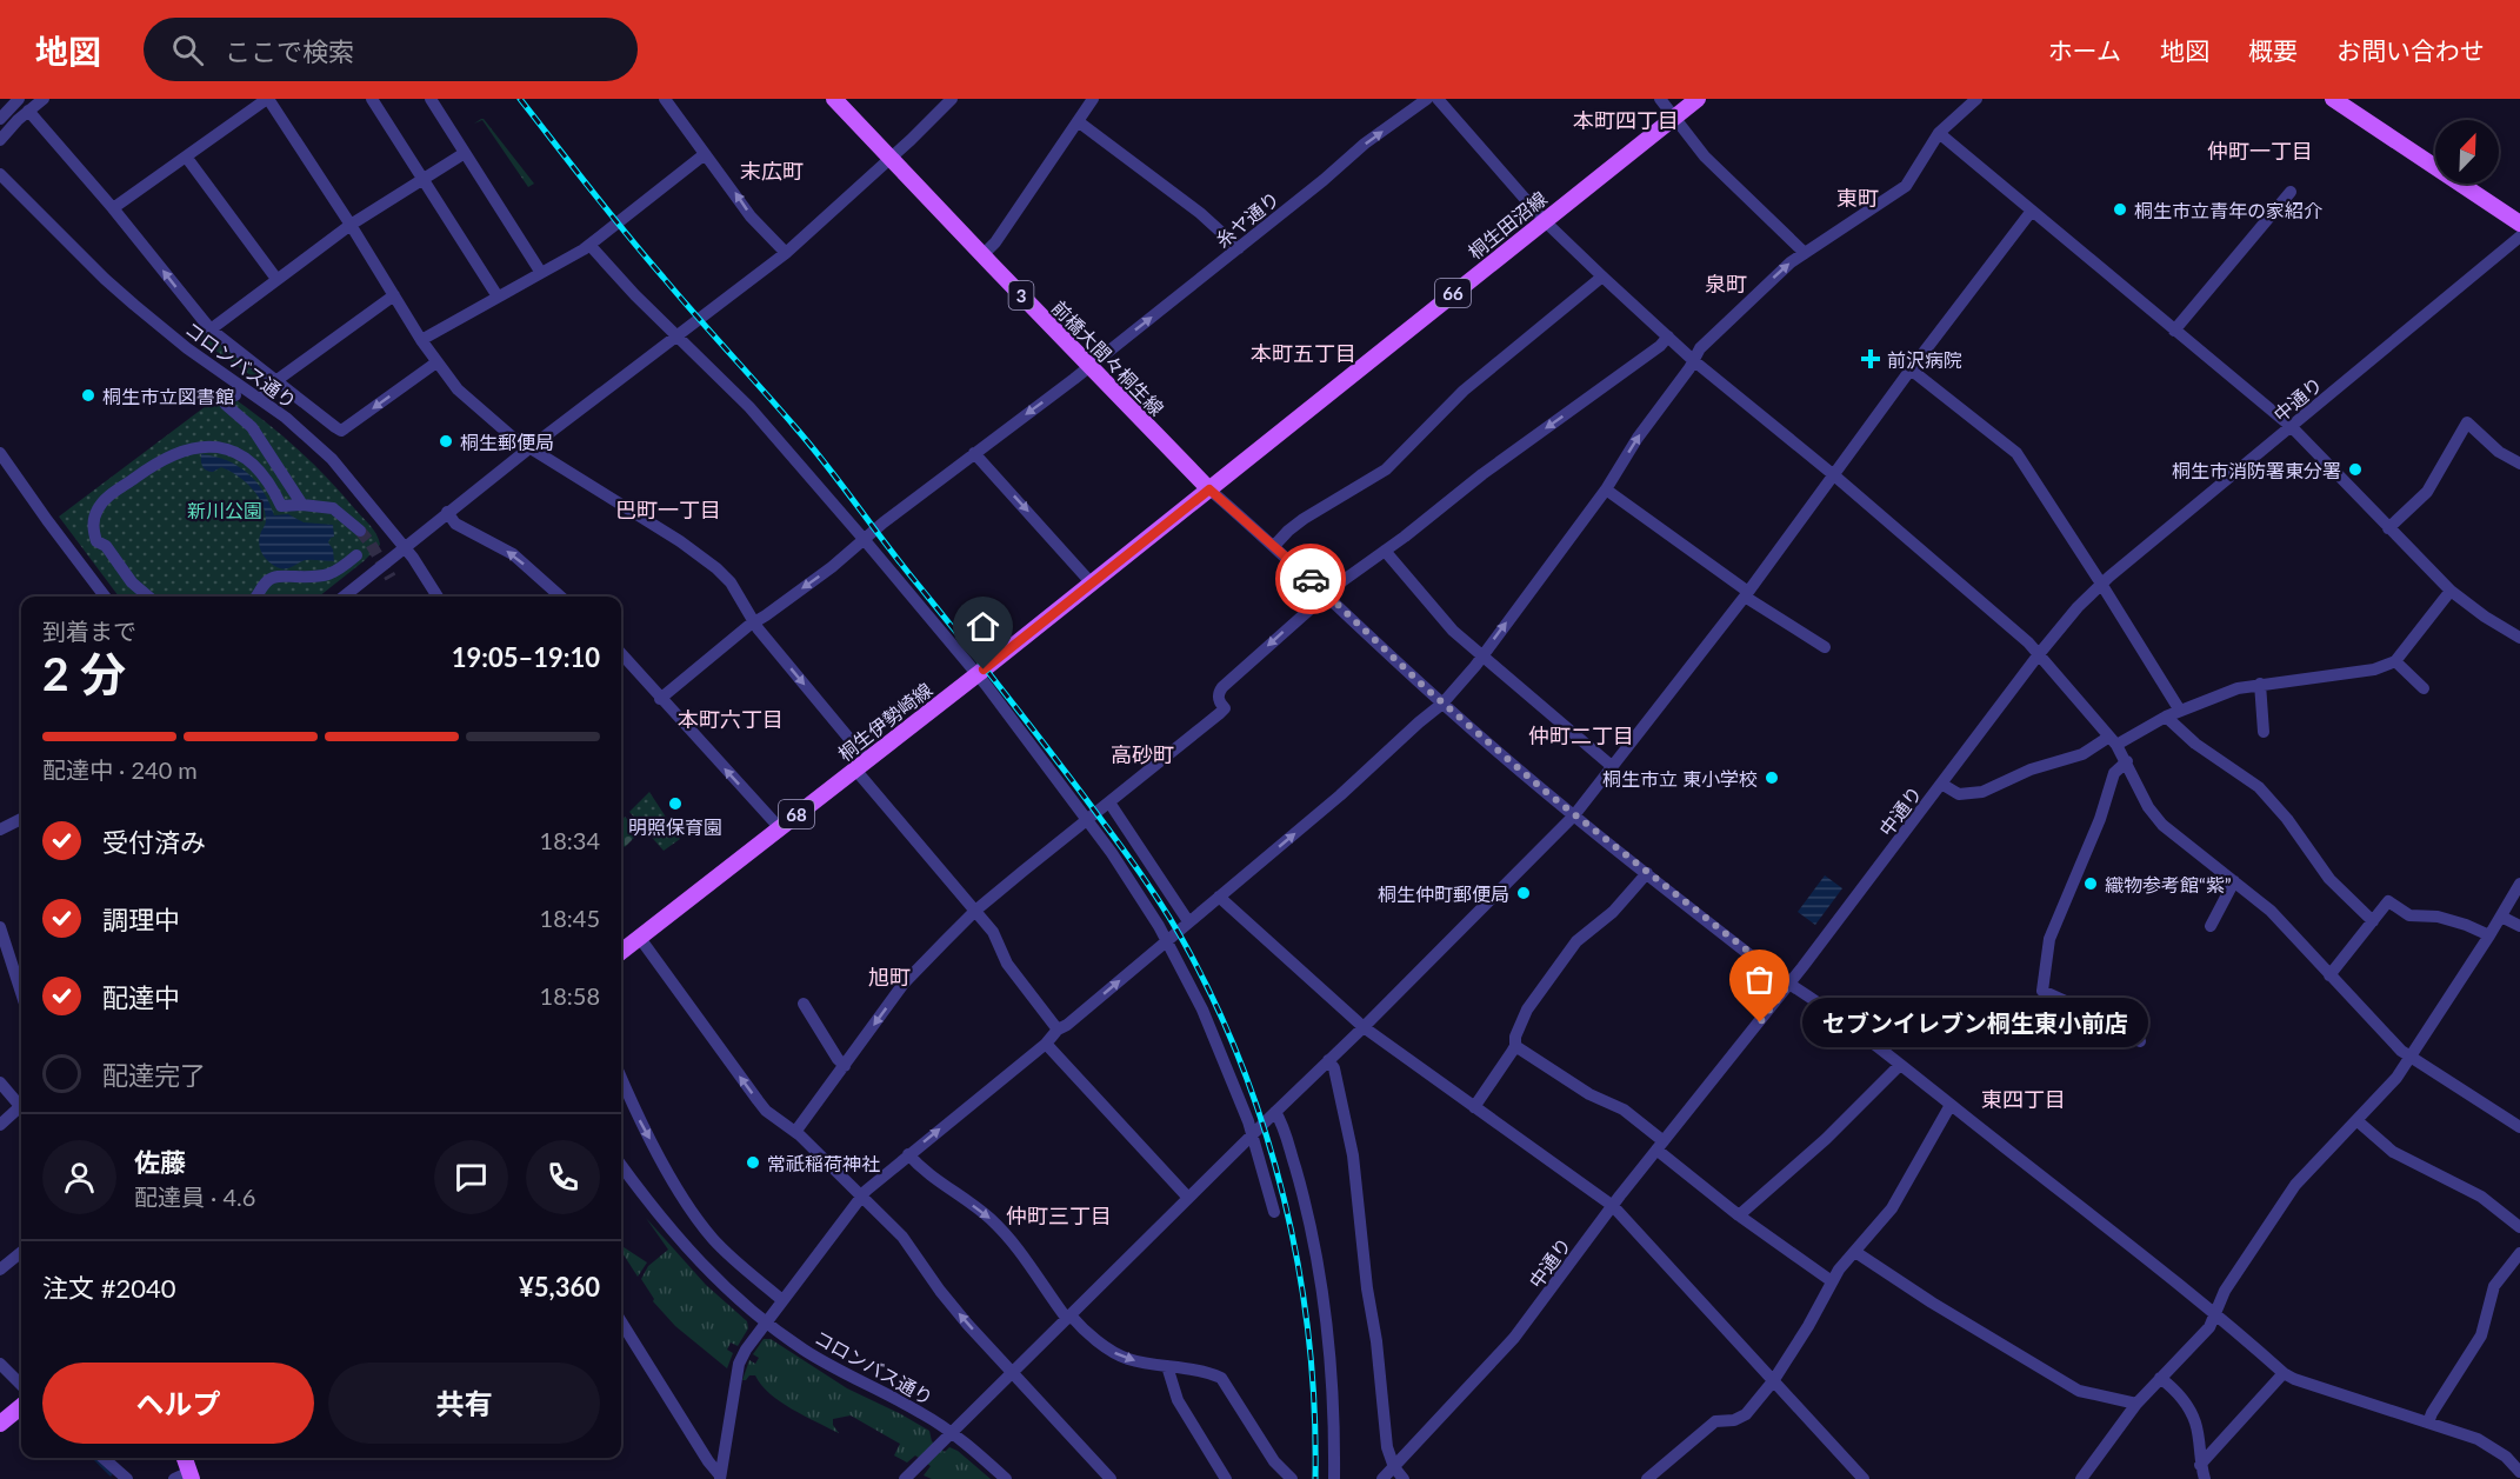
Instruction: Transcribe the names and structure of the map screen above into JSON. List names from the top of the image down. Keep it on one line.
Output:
{"streets":{"main road":["桐生田沼線","66","3","前橋大間々桐生線","桐生伊勢崎線","68"],"street":["糸ヤ通り","コロンバス通り","中通り"]},"crossings":[["糸ヤ通り","前橋大間々桐生線"],["桐生田沼線","前橋大間々桐生線"],["桐生田沼線","桐生伊勢崎線"],["前橋大間々桐生線","桐生伊勢崎線"]],"districts":["本町四丁目","仲町一丁目","末広町","東町","泉町","本町五丁目","巴町一丁目","本町六丁目","仲町二丁目","高砂町","旭町","東四丁目","仲町三丁目"],"parks":["新川公園"],"places":{"other":["桐生市立青年の家紹介","桐生市立図書館","桐生郵便局","桐生市消防署東分署","桐生市立 東小学校","明照保育園","織物参考館“紫”","桐生仲町郵便局","セブンイレブン桐生東小前店","常祇稲荷神社"],"health":["前沢病院"]},"north":"top right","page":{"header":"地図","search":"ここで検索","nav":["ホーム","地図","概要","お問い合わせ"],"heading":["2 分","到着まで","19:05–19:10"],"panel":["佐藤","配達員 · 4.6","注文 #2040","¥5,360"],"bar":"配達中 · 240 m","list":[["受付済み","18:34"],["調理中","18:45"],["配達中","18:58"],"配達完了"],"bubble":"セブンイレブン桐生東小前店","buttons":["ヘルプ","共有"]}}
